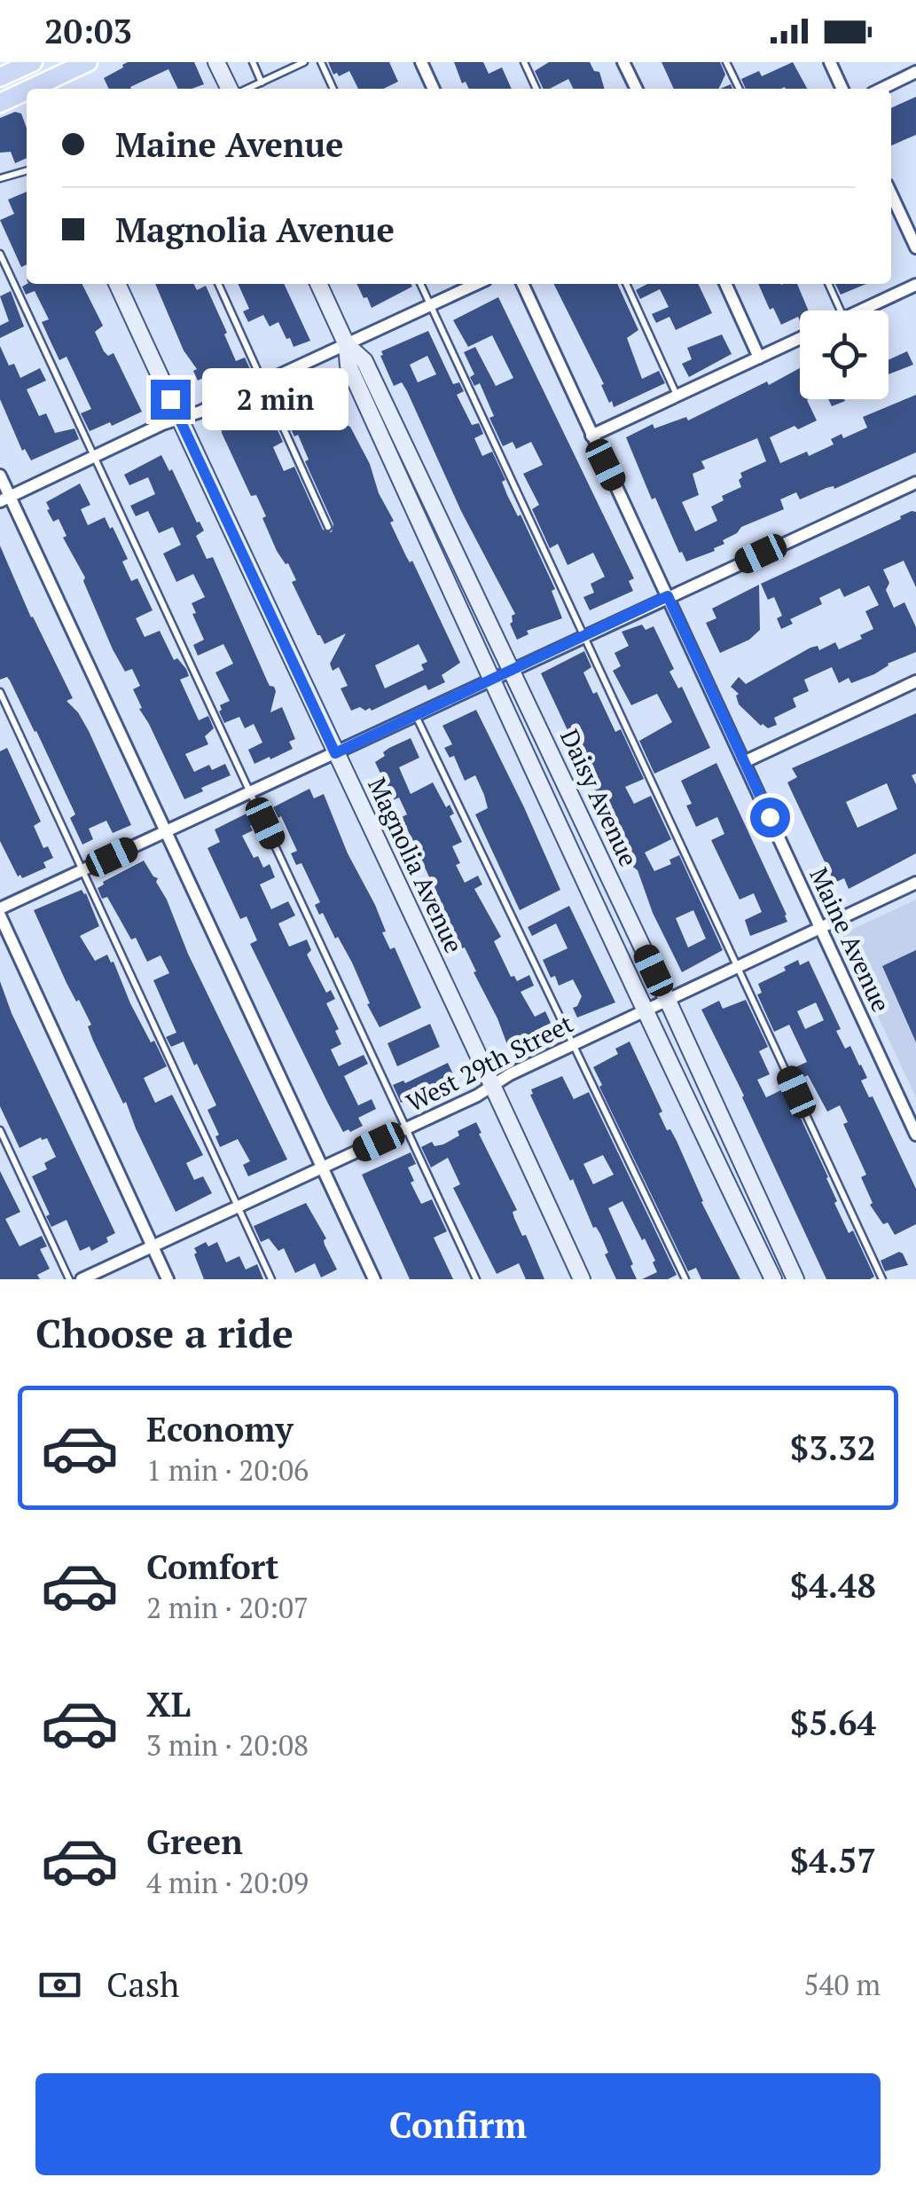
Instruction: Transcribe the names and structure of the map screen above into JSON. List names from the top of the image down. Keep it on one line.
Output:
{"streets":{"street":["Daisy Avenue","Magnolia Avenue","Maine Avenue","West 29th Street"]},"crossings":[["Daisy Avenue","West 29th Street"],["Magnolia Avenue","West 29th Street"],["Maine Avenue","West 29th Street"]],"page":{"status":"20:03","banner":["Maine Avenue","Magnolia Avenue"],"bubble":"2 min","heading":"Choose a ride","list":[{"name":"Economy","note":"1 min · 20:06","value":"$3.32"},{"name":"Comfort","note":"2 min · 20:07","value":"$4.48"},{"name":"XL","note":"3 min · 20:08","value":"$5.64"},{"name":"Green","note":"4 min · 20:09","value":"$4.57"}],"pay":["Cash","540 m"],"buttons":"Confirm"}}
